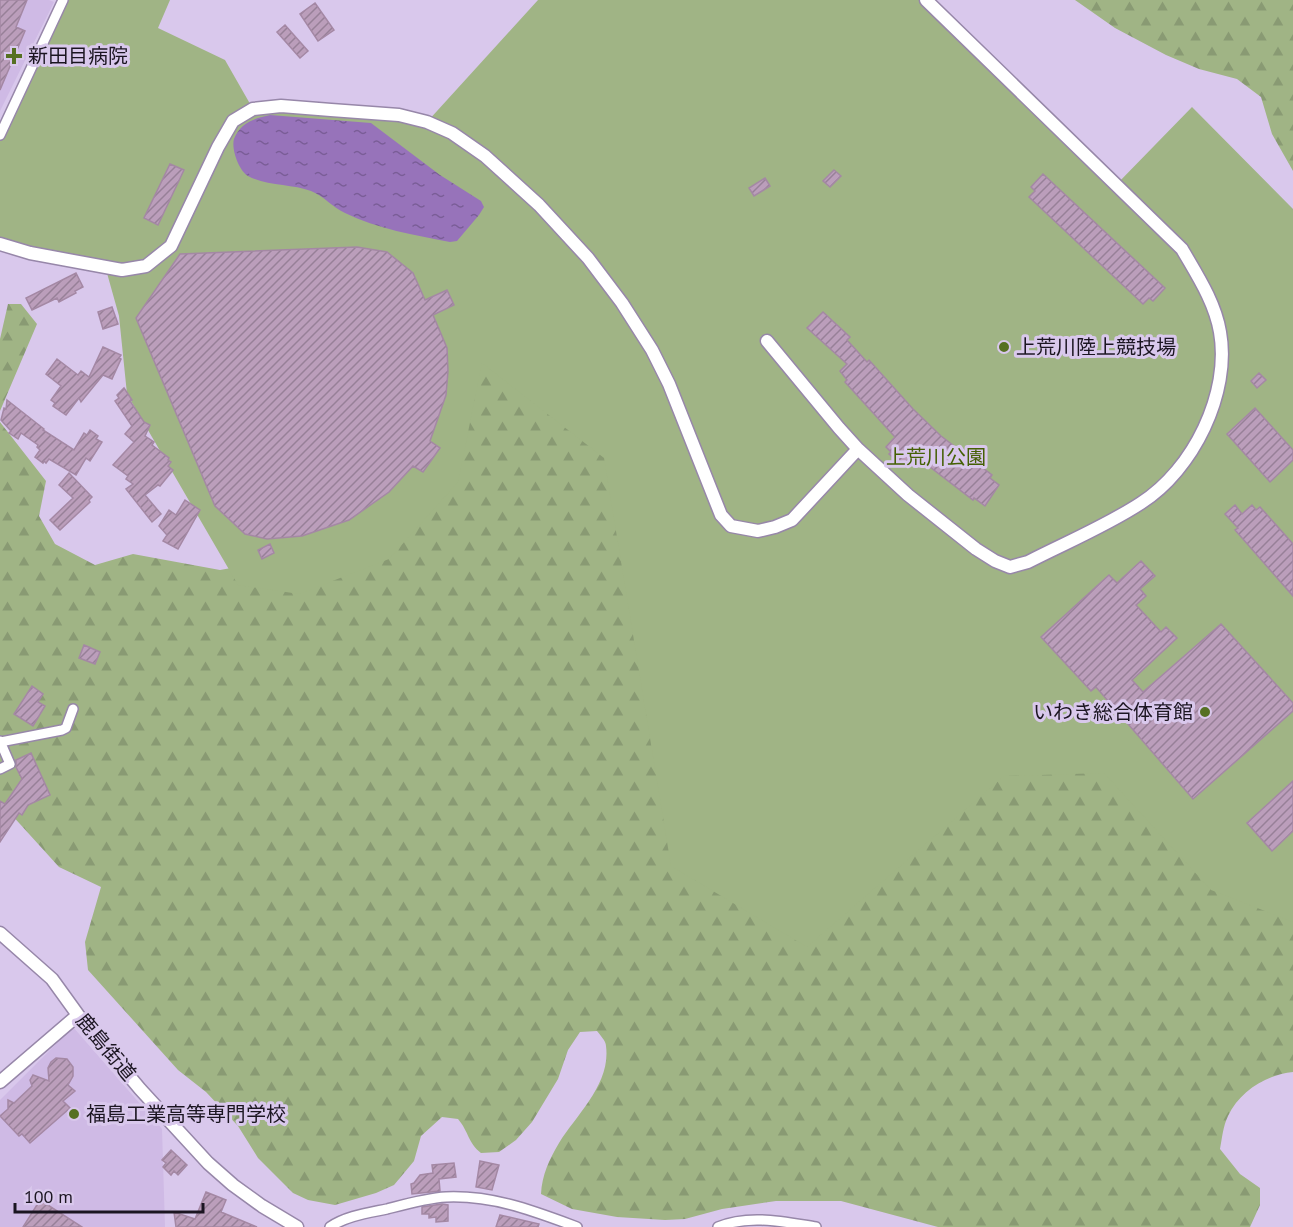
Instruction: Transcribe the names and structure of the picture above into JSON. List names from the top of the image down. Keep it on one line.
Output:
{"streets":{"street":["鹿島街道"]},"parks":["上荒川公園"],"places":{"health":["新田目病院"],"other":["上荒川陸上競技場","いわき総合体育館","福島工業高等専門学校"]},"scale_bar":"100 m"}
